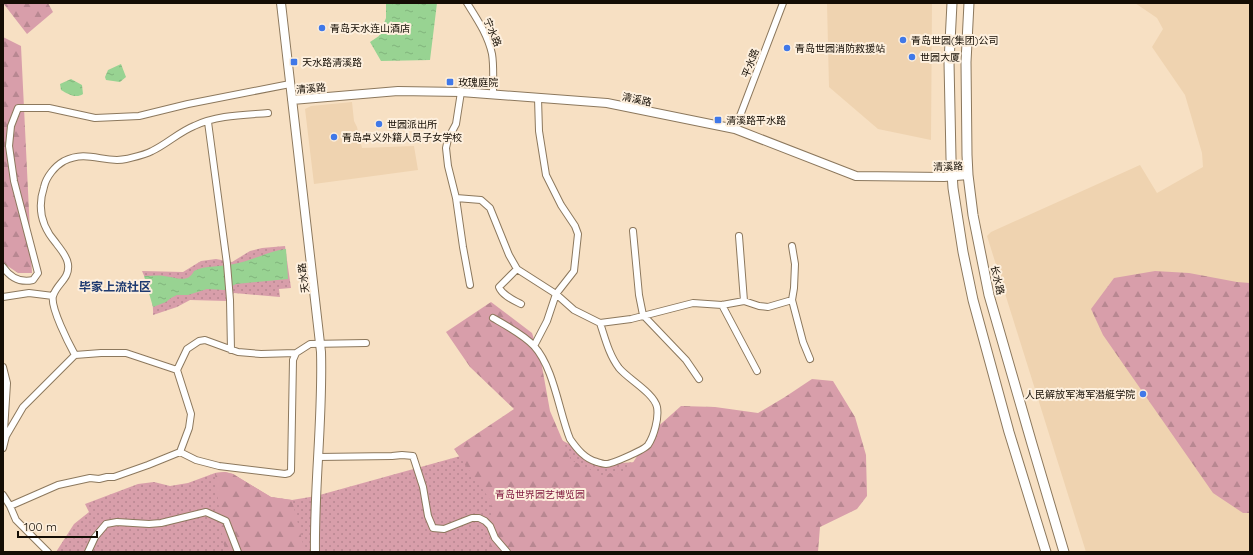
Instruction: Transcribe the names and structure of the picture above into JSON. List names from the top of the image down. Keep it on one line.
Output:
{"streets":{"main road":["长水路"],"street":["宁水路","平水路","清溪路","天水路"]},"crossings":[["宁水路","清溪路"],["平水路","清溪路"],["清溪路","天水路"],["清溪路","长水路"]],"districts":["毕家上流社区"],"parks":["青岛世界园艺博览园"],"places":{"other":["青岛天水连山酒店","青岛世园(集团)公司","青岛世园消防救援站","世园大厦","世园派出所","青岛卓义外籍人员子女学校","人民解放军海军潜艇学院"],"transit":["天水路清溪路","玫瑰庭院","清溪路平水路"]},"scale_bar":"100 m"}
